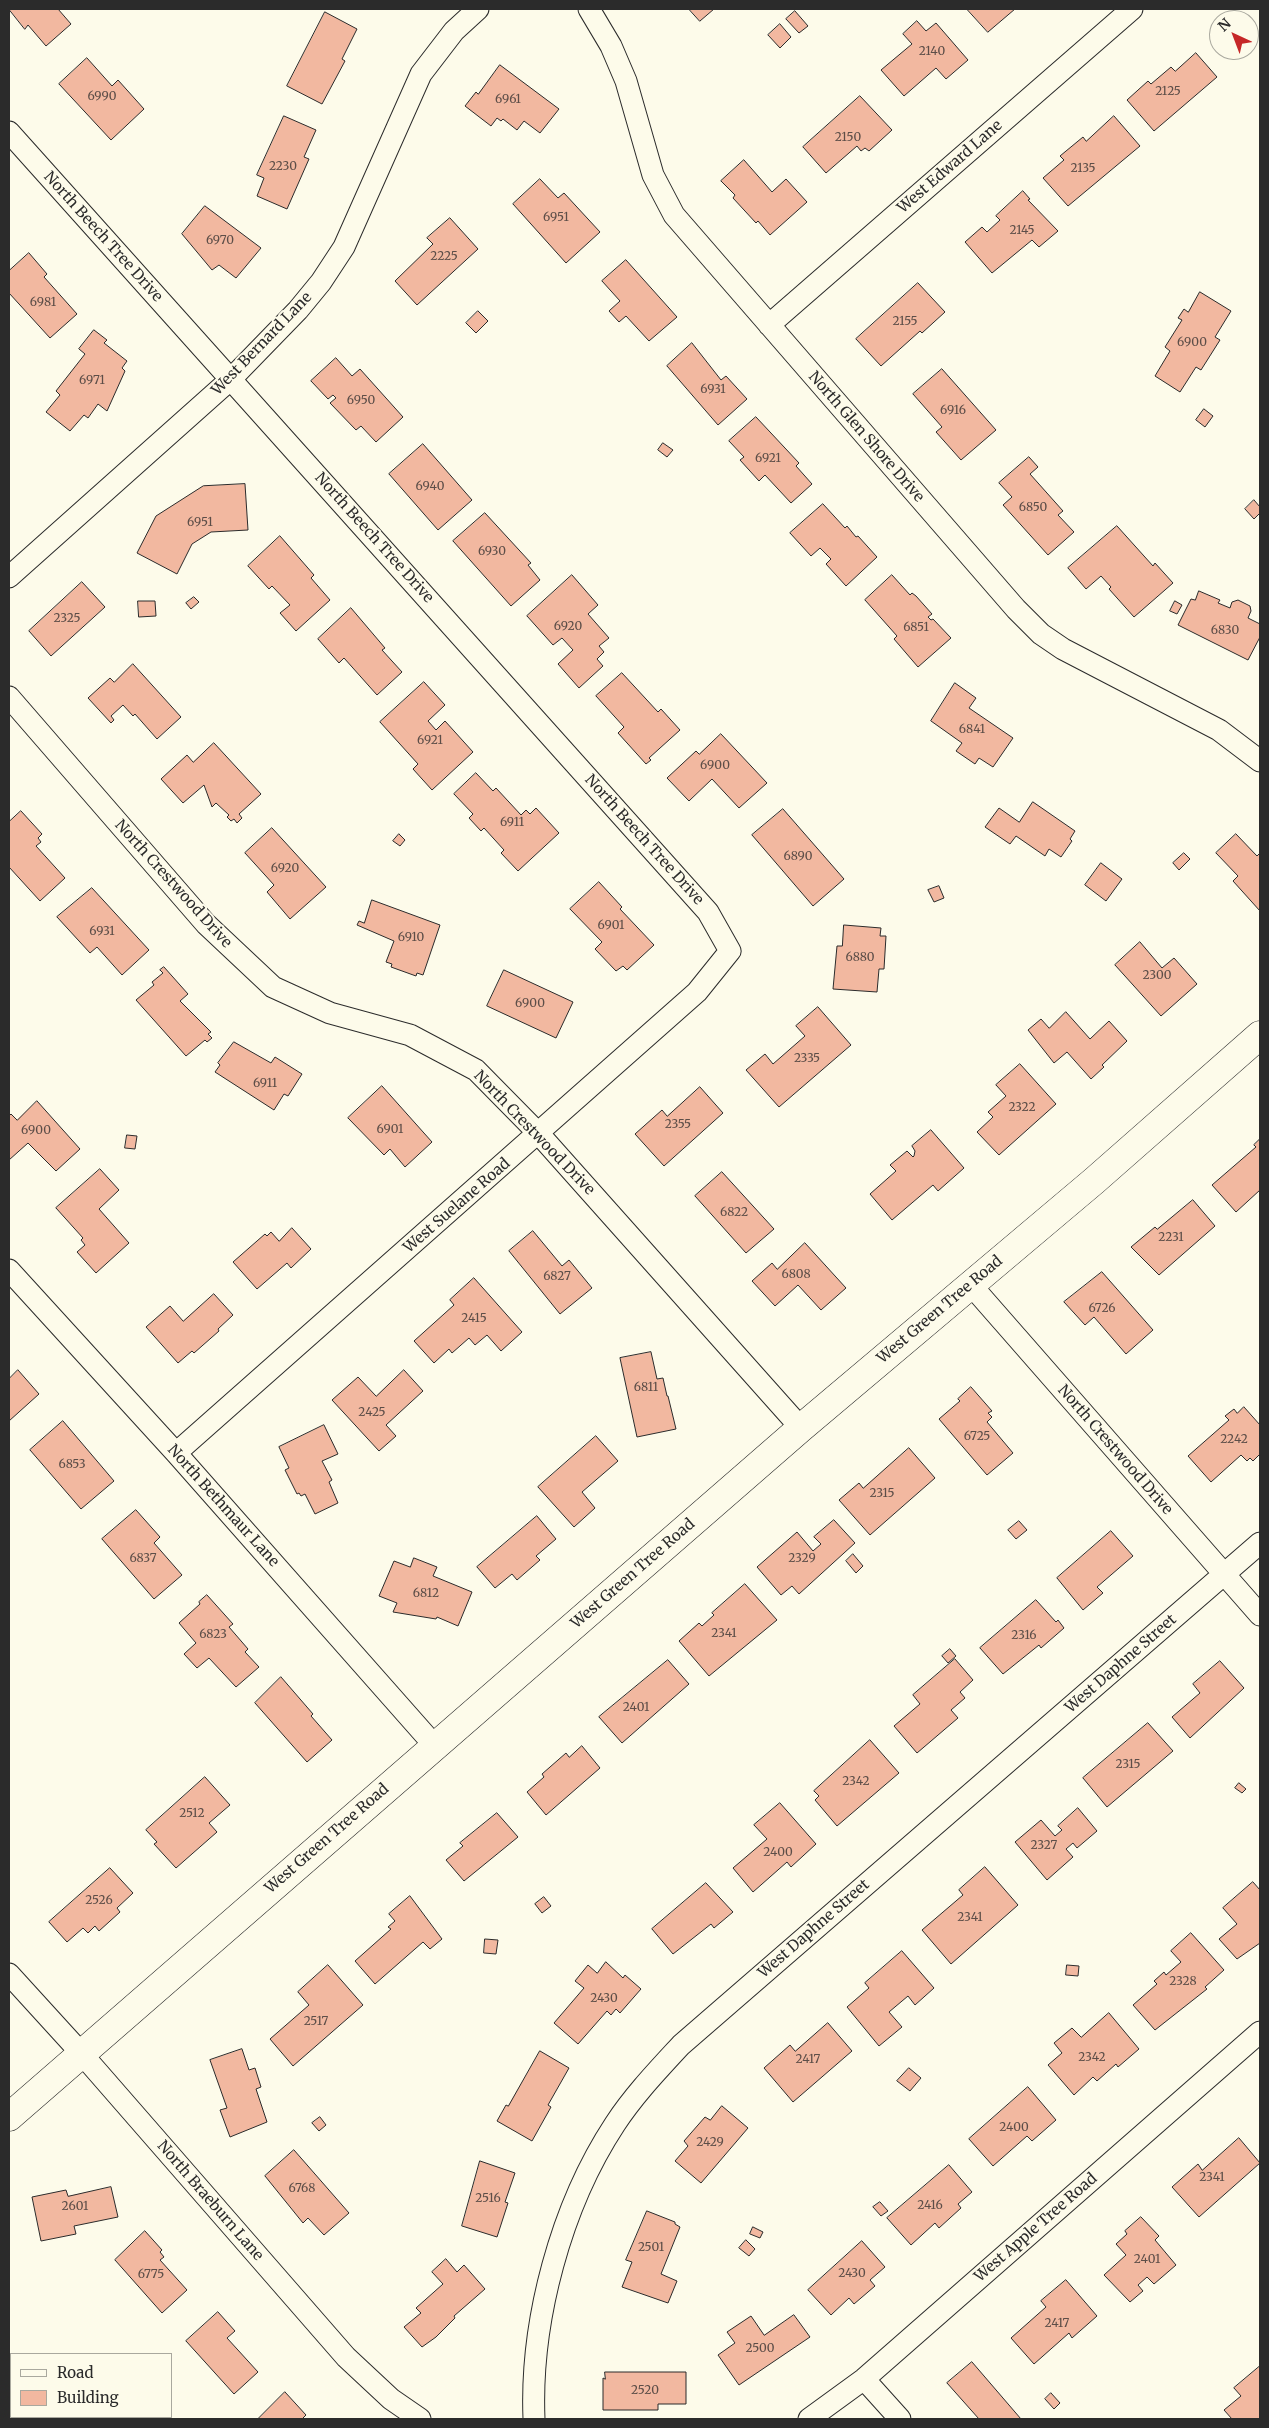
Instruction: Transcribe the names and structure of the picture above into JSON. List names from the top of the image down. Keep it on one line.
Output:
{"streets":{"street":["West Edward Lane","North Beech Tree Drive","West Bernard Lane","North Glen Shore Drive","North Crestwood Drive","West Suelane Road","West Green Tree Road","North Bethmaur Lane","West Daphne Street","North Braeburn Lane","West Apple Tree Road"]},"crossings":[["West Edward Lane","North Glen Shore Drive"],["North Beech Tree Drive","West Bernard Lane"],["North Beech Tree Drive","West Suelane Road"],["North Crestwood Drive","West Suelane Road"],["North Crestwood Drive","West Green Tree Road"],["North Crestwood Drive","West Daphne Street"],["West Suelane Road","North Bethmaur Lane"],["West Green Tree Road","North Bethmaur Lane"],["West Green Tree Road","North Braeburn Lane"]],"house_numbers":["2140","2125","6990","6961","2150","2230","2135","6951","2145","6970","2225","6981","2155","6900","6971","6931","6950","6916","6921","6940","6850","6951","6930","2325","6920","6851","6830","6841","6921","6900","6911","6890","6920","6901","6931","6910","6880","2300","6900","2335","6911","2322","2355","6901","6900","6822","2231","6808","6827","6726","2415","6811","2425","6725","2242","6853","2315","6837","2329","6812","2341","6823","2316","2401","2315","2342","2512","2327","2400","2526","2341","2328","2430","2517","2342","2417","2400","2429","2341","6768","2516","2416","2601","2501","2401","2430","6775","2417","2500","2520"],"legend":["Road","Building"],"north":"top left"}
